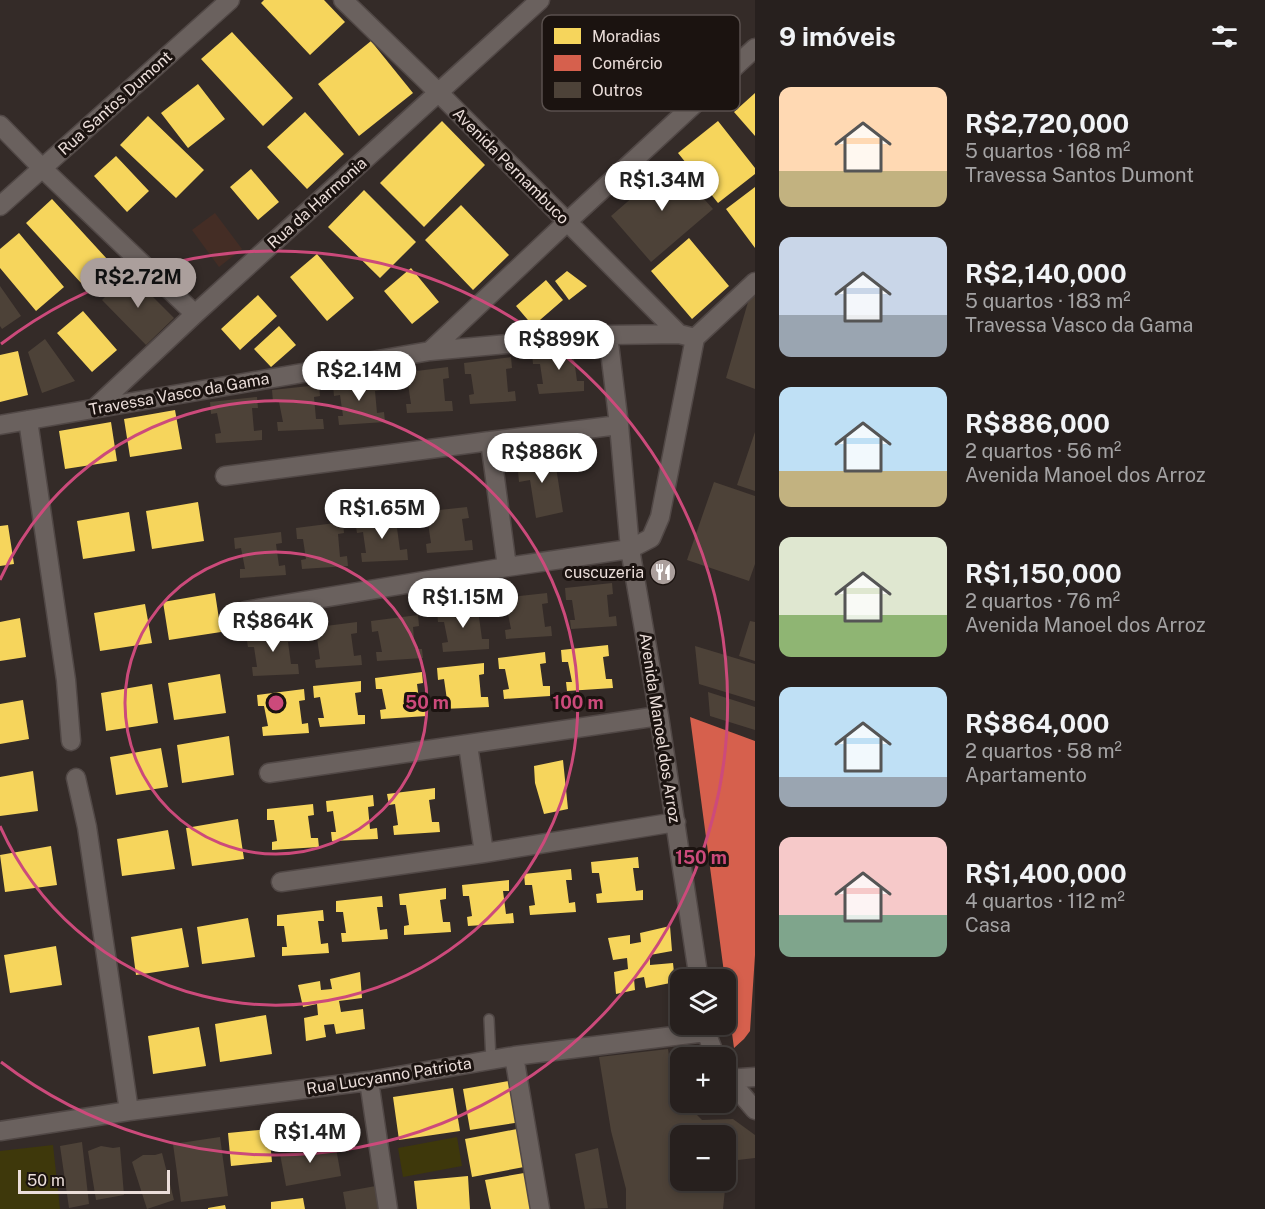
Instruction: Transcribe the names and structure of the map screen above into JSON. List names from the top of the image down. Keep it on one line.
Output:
{"streets":{"street":["Rua Santos Dumont","Avenida Pernambuco","Rua da Harmonia","Travessa Vasco da Gama","Avenida Manoel dos Arroz","Rua Lucyanno Patriota"]},"crossings":[["Avenida Pernambuco","Rua da Harmonia"],["Avenida Pernambuco","Travessa Vasco da Gama"],["Rua da Harmonia","Travessa Vasco da Gama"],["Travessa Vasco da Gama","Avenida Manoel dos Arroz"]],"places":{"restaurant":["cuscuzeria"]},"legend":["Moradias","Comércio","Outros"],"scale_bar":"50 m","page":{"heading":"9 imóveis","list":[{"name":"R$2,720,000","note":"5 quartos · 168 m² · Travessa Santos Dumont"},{"name":"R$2,140,000","note":"5 quartos · 183 m² · Travessa Vasco da Gama"},{"name":"R$886,000","note":"2 quartos · 56 m² · Avenida Manoel dos Arroz"},{"name":"R$1,150,000","note":"2 quartos · 76 m² · Avenida Manoel dos Arroz"},{"name":"R$864,000","note":"2 quartos · 58 m² · Apartamento"},{"name":"R$1,400,000","note":"4 quartos · 112 m² · Casa"}],"price":["R$1.34M","R$2.72M","R$899K","R$2.14M","R$886K","R$1.65M","R$1.15M","R$864K","R$1.4M"],"map_buttons":["+","−"],"scale":"50 m"},"rings":["50 m","100 m","150 m"]}
